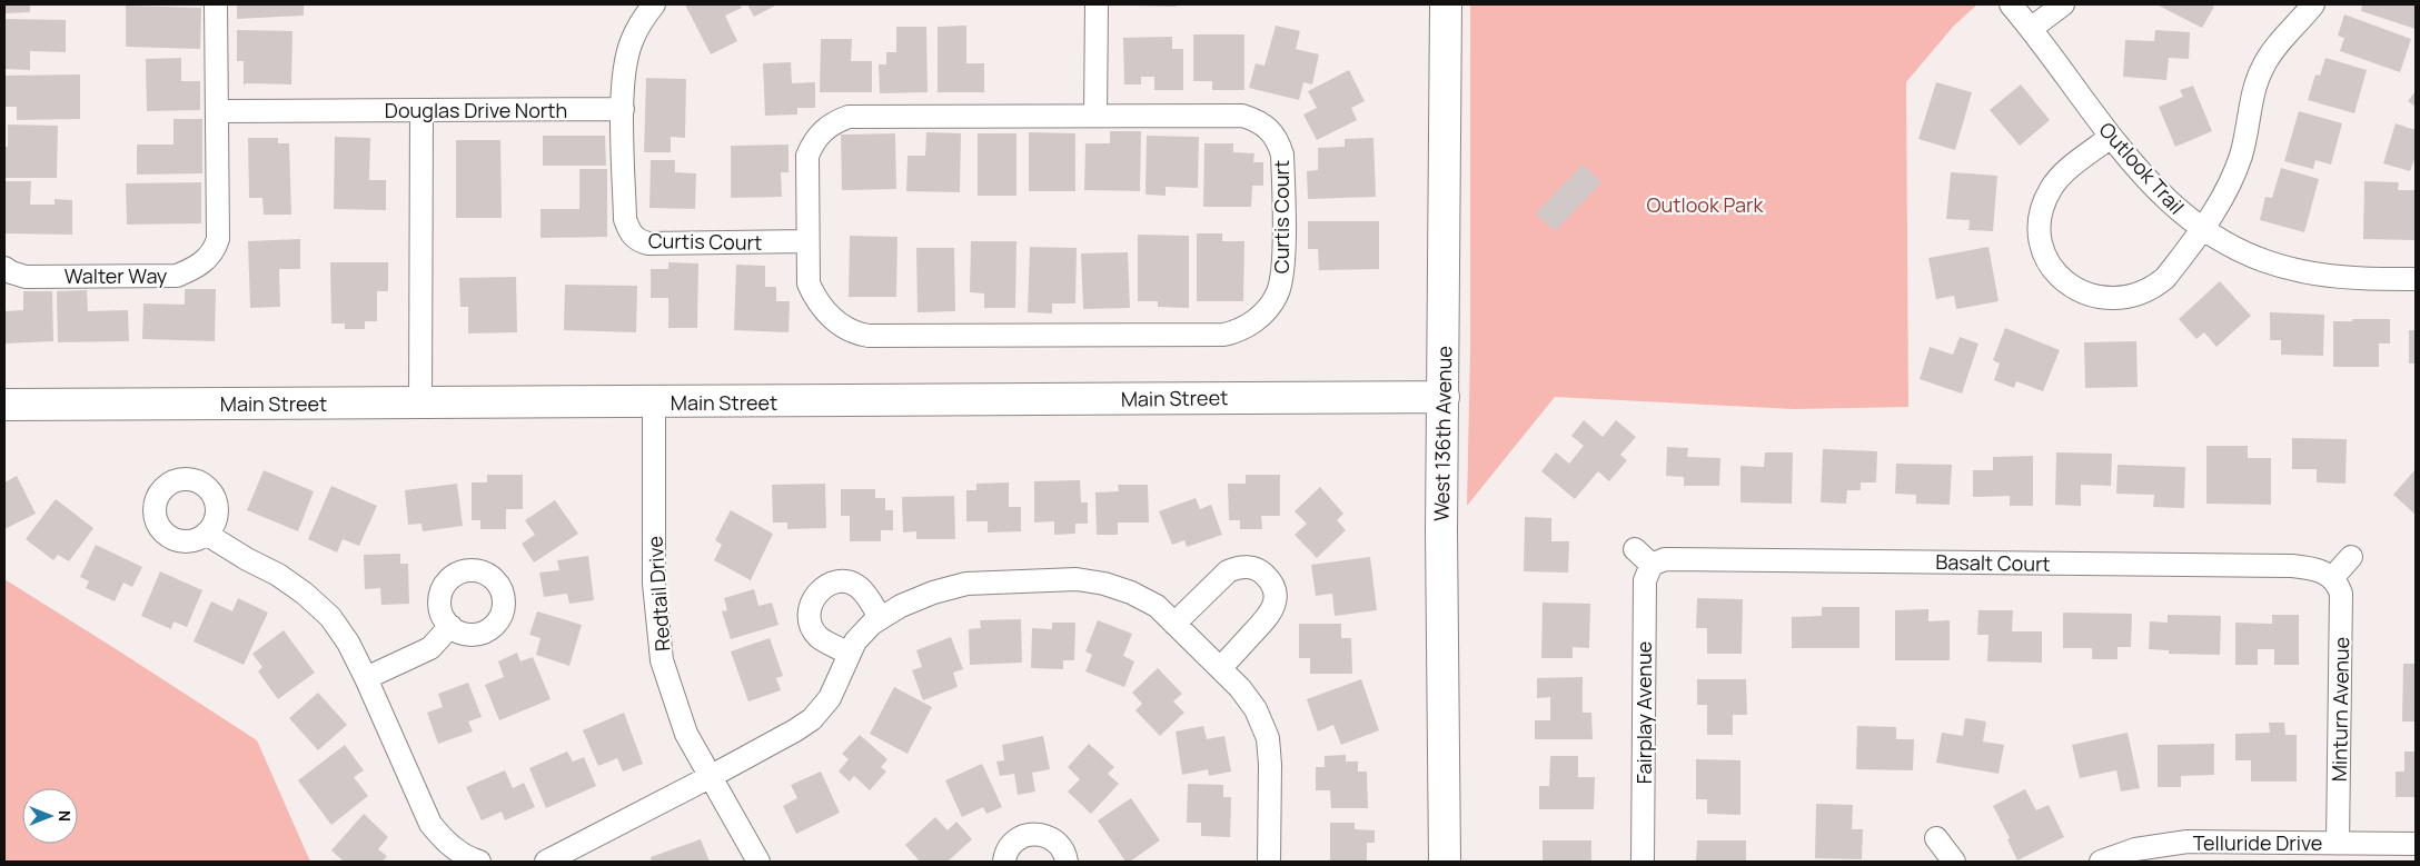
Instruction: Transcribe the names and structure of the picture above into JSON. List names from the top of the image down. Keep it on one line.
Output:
{"streets":{"main road":["Main Street","West 136th Avenue"],"street":["Douglas Drive North","Outlook Trail","Curtis Court","Walter Way","Basalt Court","Redtail Drive","Minturn Avenue","Fairplay Avenue","Telluride Drive"]},"crossings":[["Douglas Drive North","Curtis Court"],["Douglas Drive North","Walter Way"],["Main Street","West 136th Avenue"],["Main Street","Redtail Drive"],["Basalt Court","Minturn Avenue"],["Basalt Court","Fairplay Avenue"],["Minturn Avenue","Telluride Drive"]],"parks":["Outlook Park"],"north":"right"}
